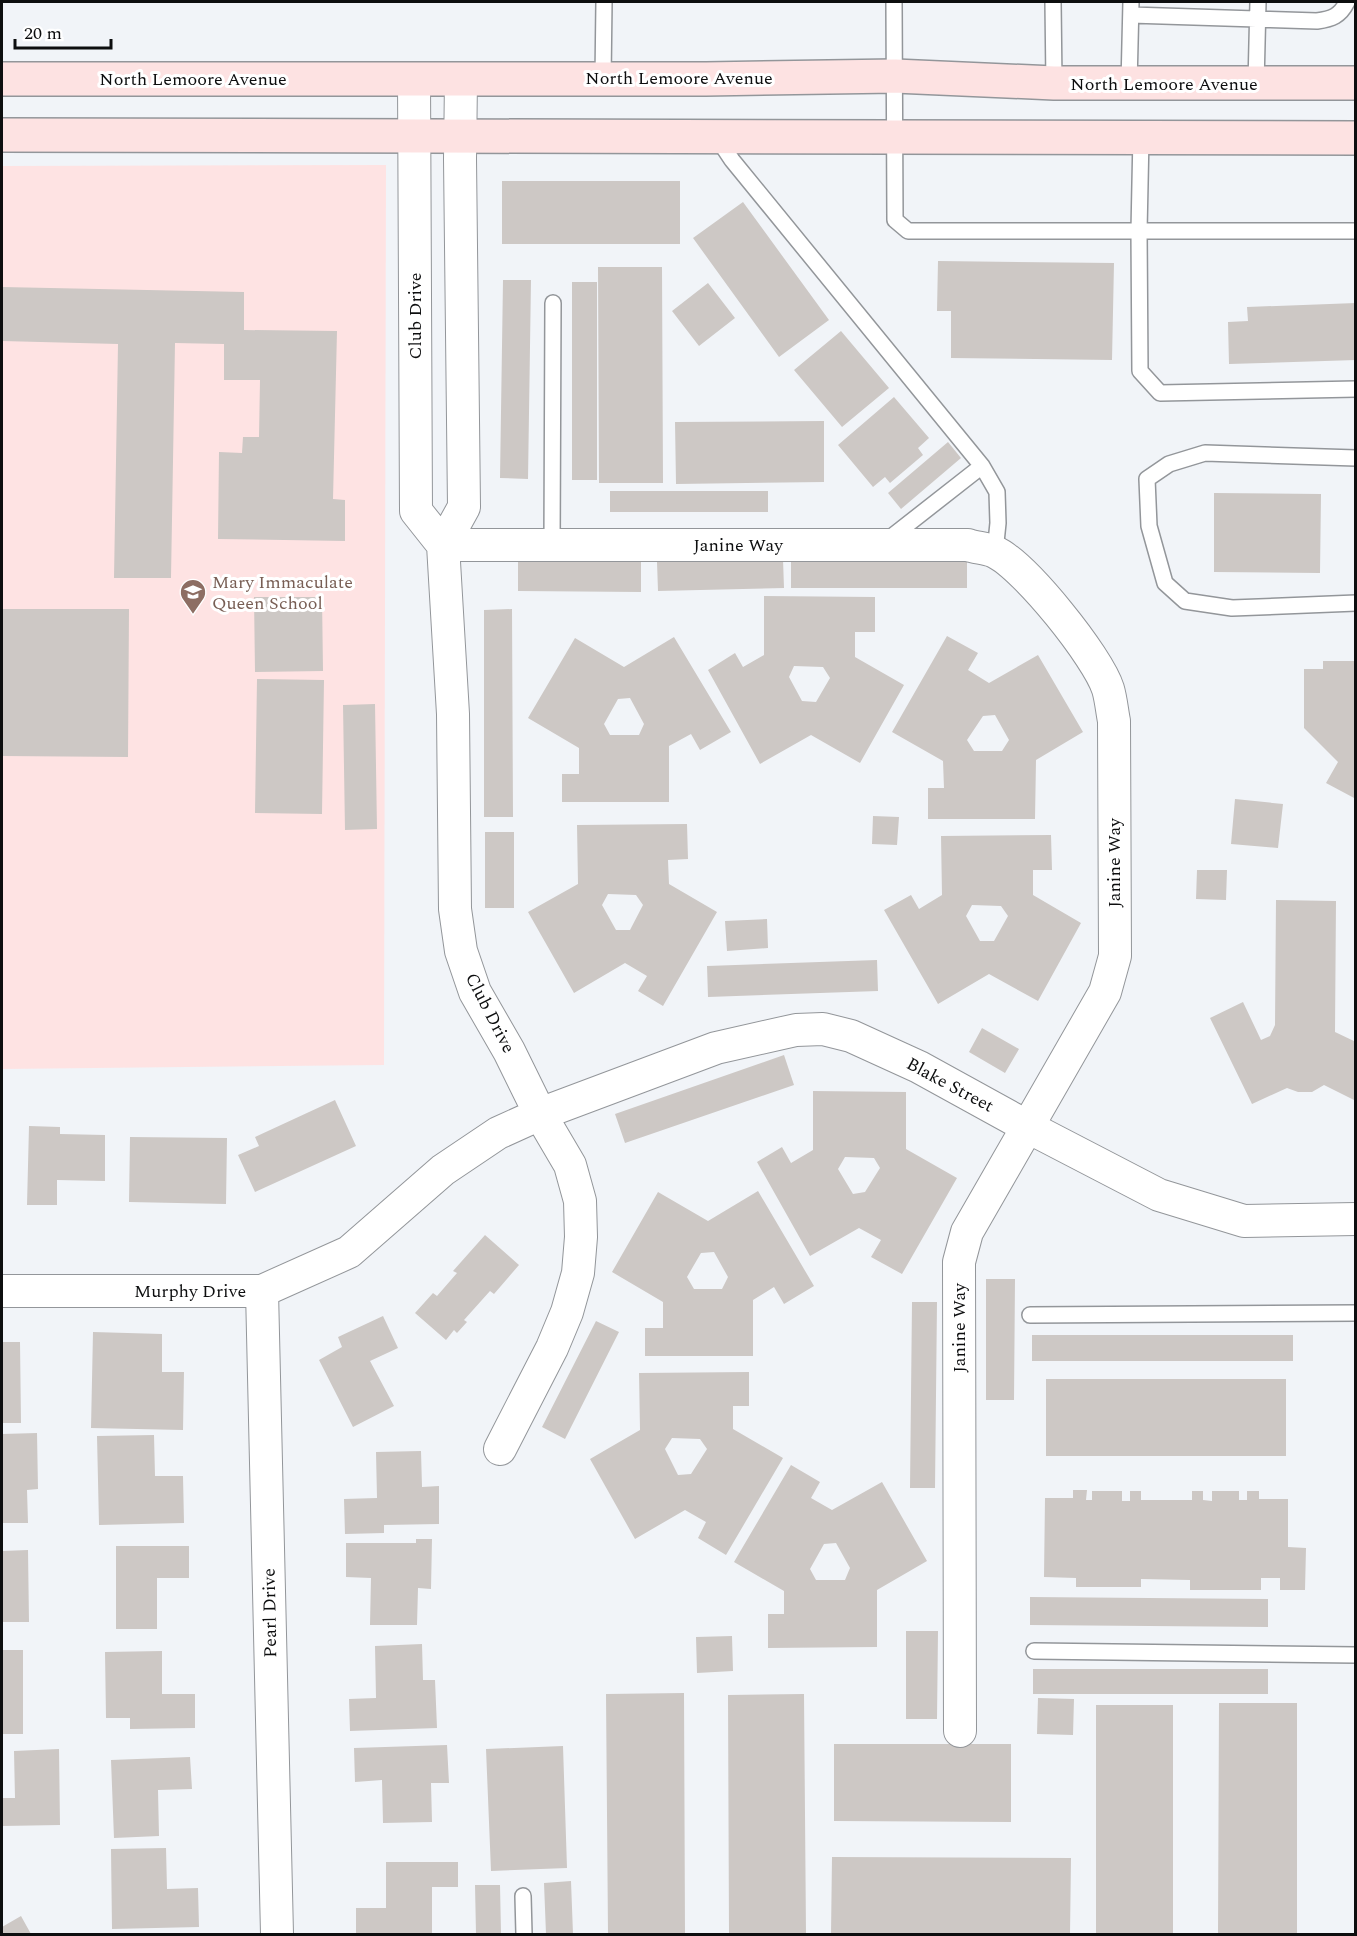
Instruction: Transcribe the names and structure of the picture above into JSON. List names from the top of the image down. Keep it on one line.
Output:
{"streets":{"main road":["North Lemoore Avenue"],"street":["Club Drive","Janine Way","Blake Street","Murphy Drive","Pearl Drive"]},"crossings":[["North Lemoore Avenue","Club Drive"],["Club Drive","Janine Way"],["Club Drive","Blake Street"],["Club Drive","Murphy Drive"],["Janine Way","Blake Street"],["Blake Street","Murphy Drive"],["Murphy Drive","Pearl Drive"]],"places":{"school or university":["Mary Immaculate Queen School"]},"scale_bar":"20 m"}
